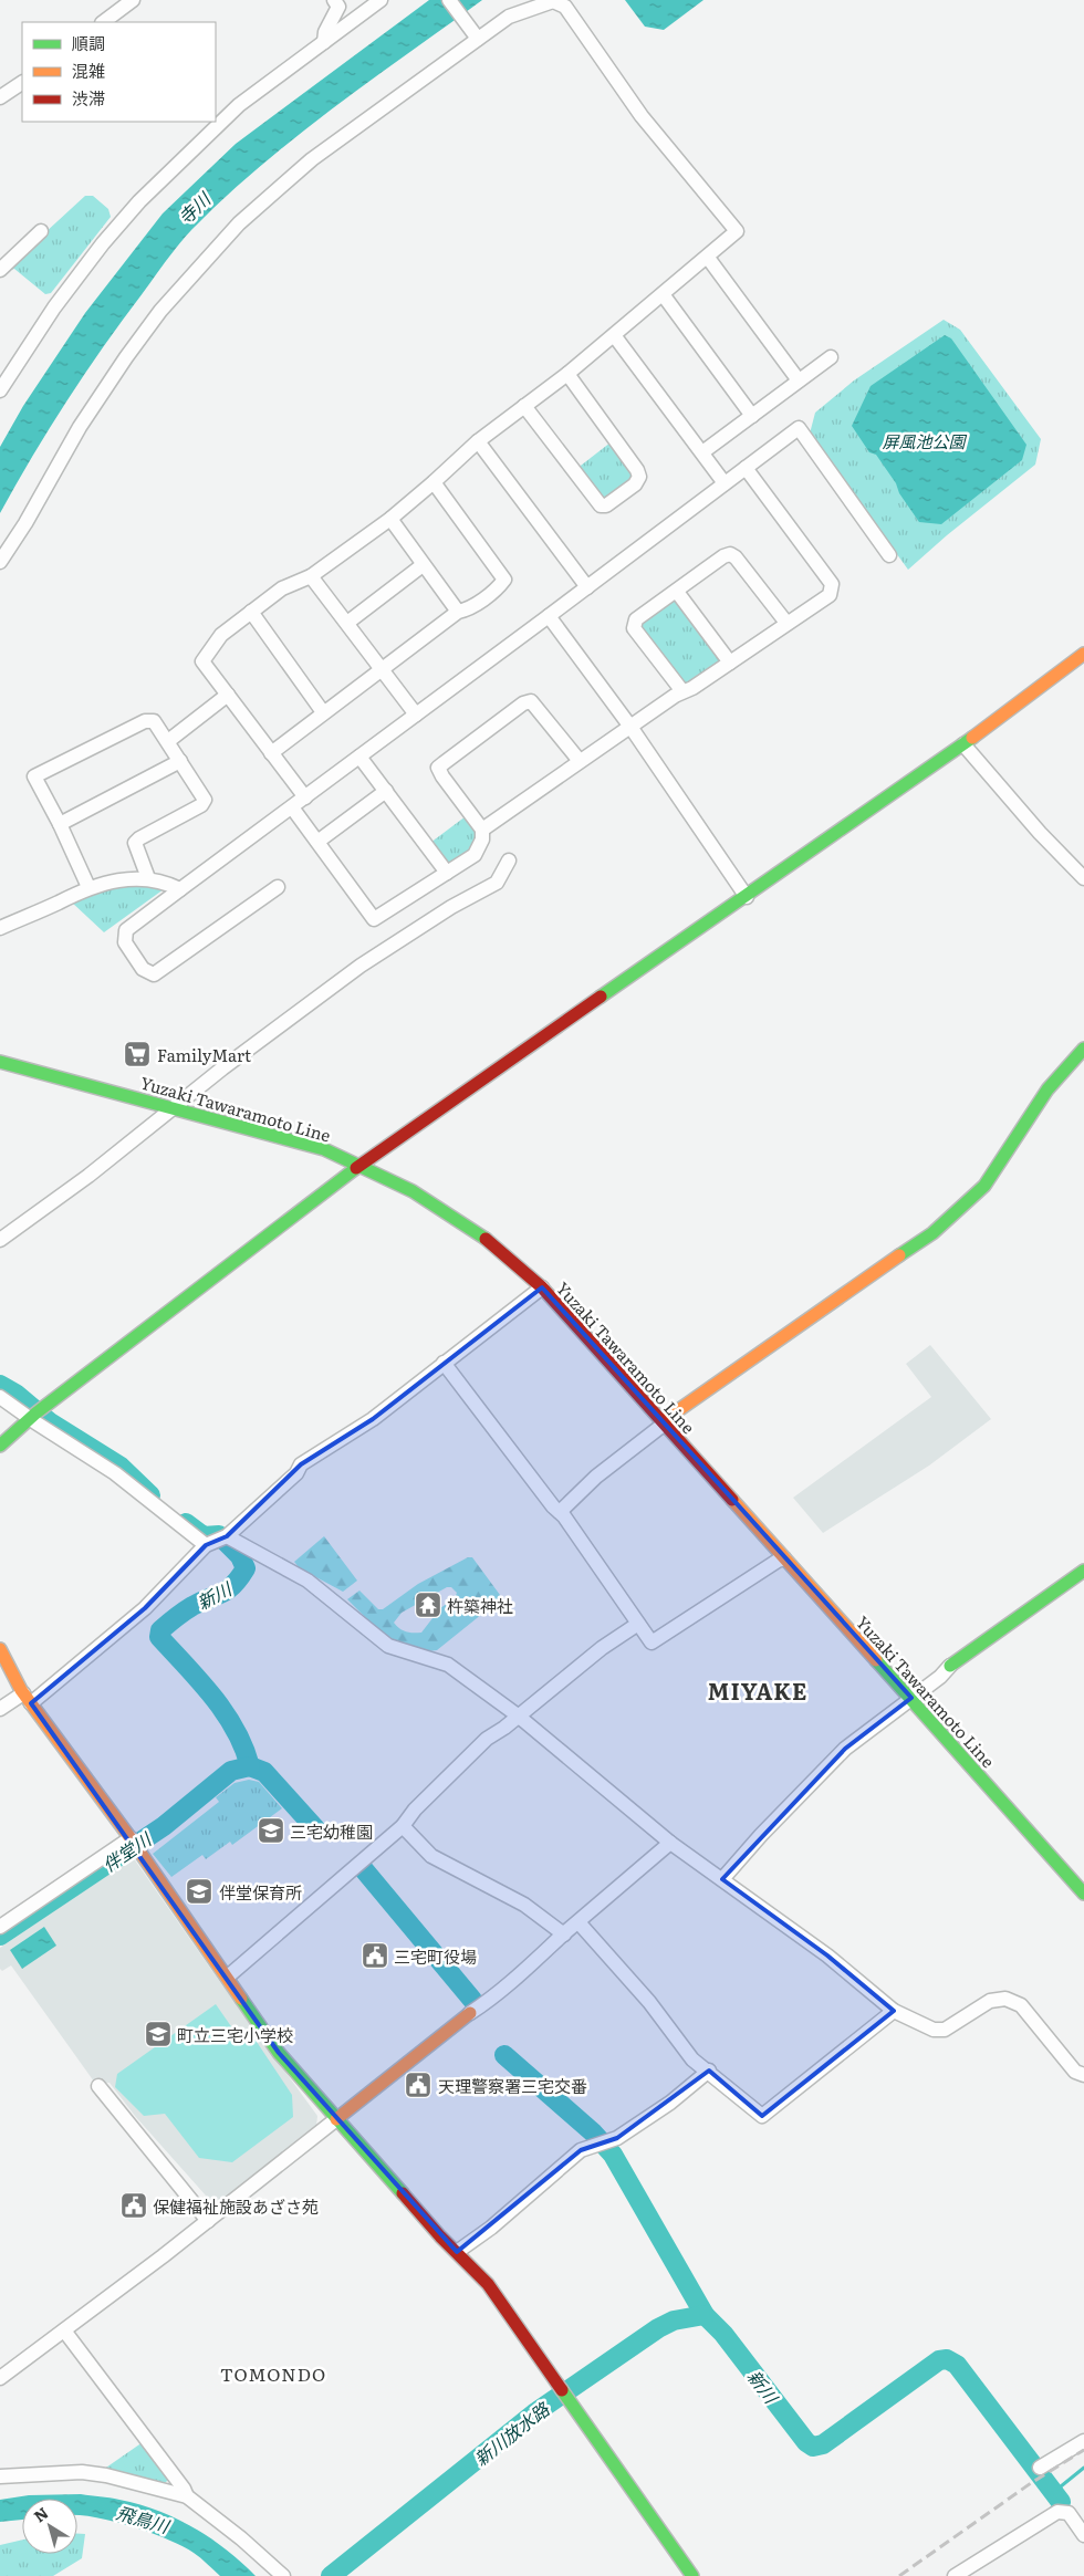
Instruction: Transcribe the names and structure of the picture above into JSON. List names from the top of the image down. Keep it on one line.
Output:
{"streets":{"street":["Yuzaki Tawaramoto Line"]},"districts":["MIYAKE","TOMONDO"],"water":["寺川","新川","伴堂川","新川放水路","飛鳥川"],"parks":["屏風池公園"],"places":{"supermarket":["FamilyMart"],"temple":["杵築神社"],"school or university":["三宅幼稚園","伴堂保育所","町立三宅小学校"],"public building":["三宅町役場","天理警察署三宅交番","保健福祉施設あざさ苑"]},"legend":["順調","混雑","渋滞"],"north":"top left"}
